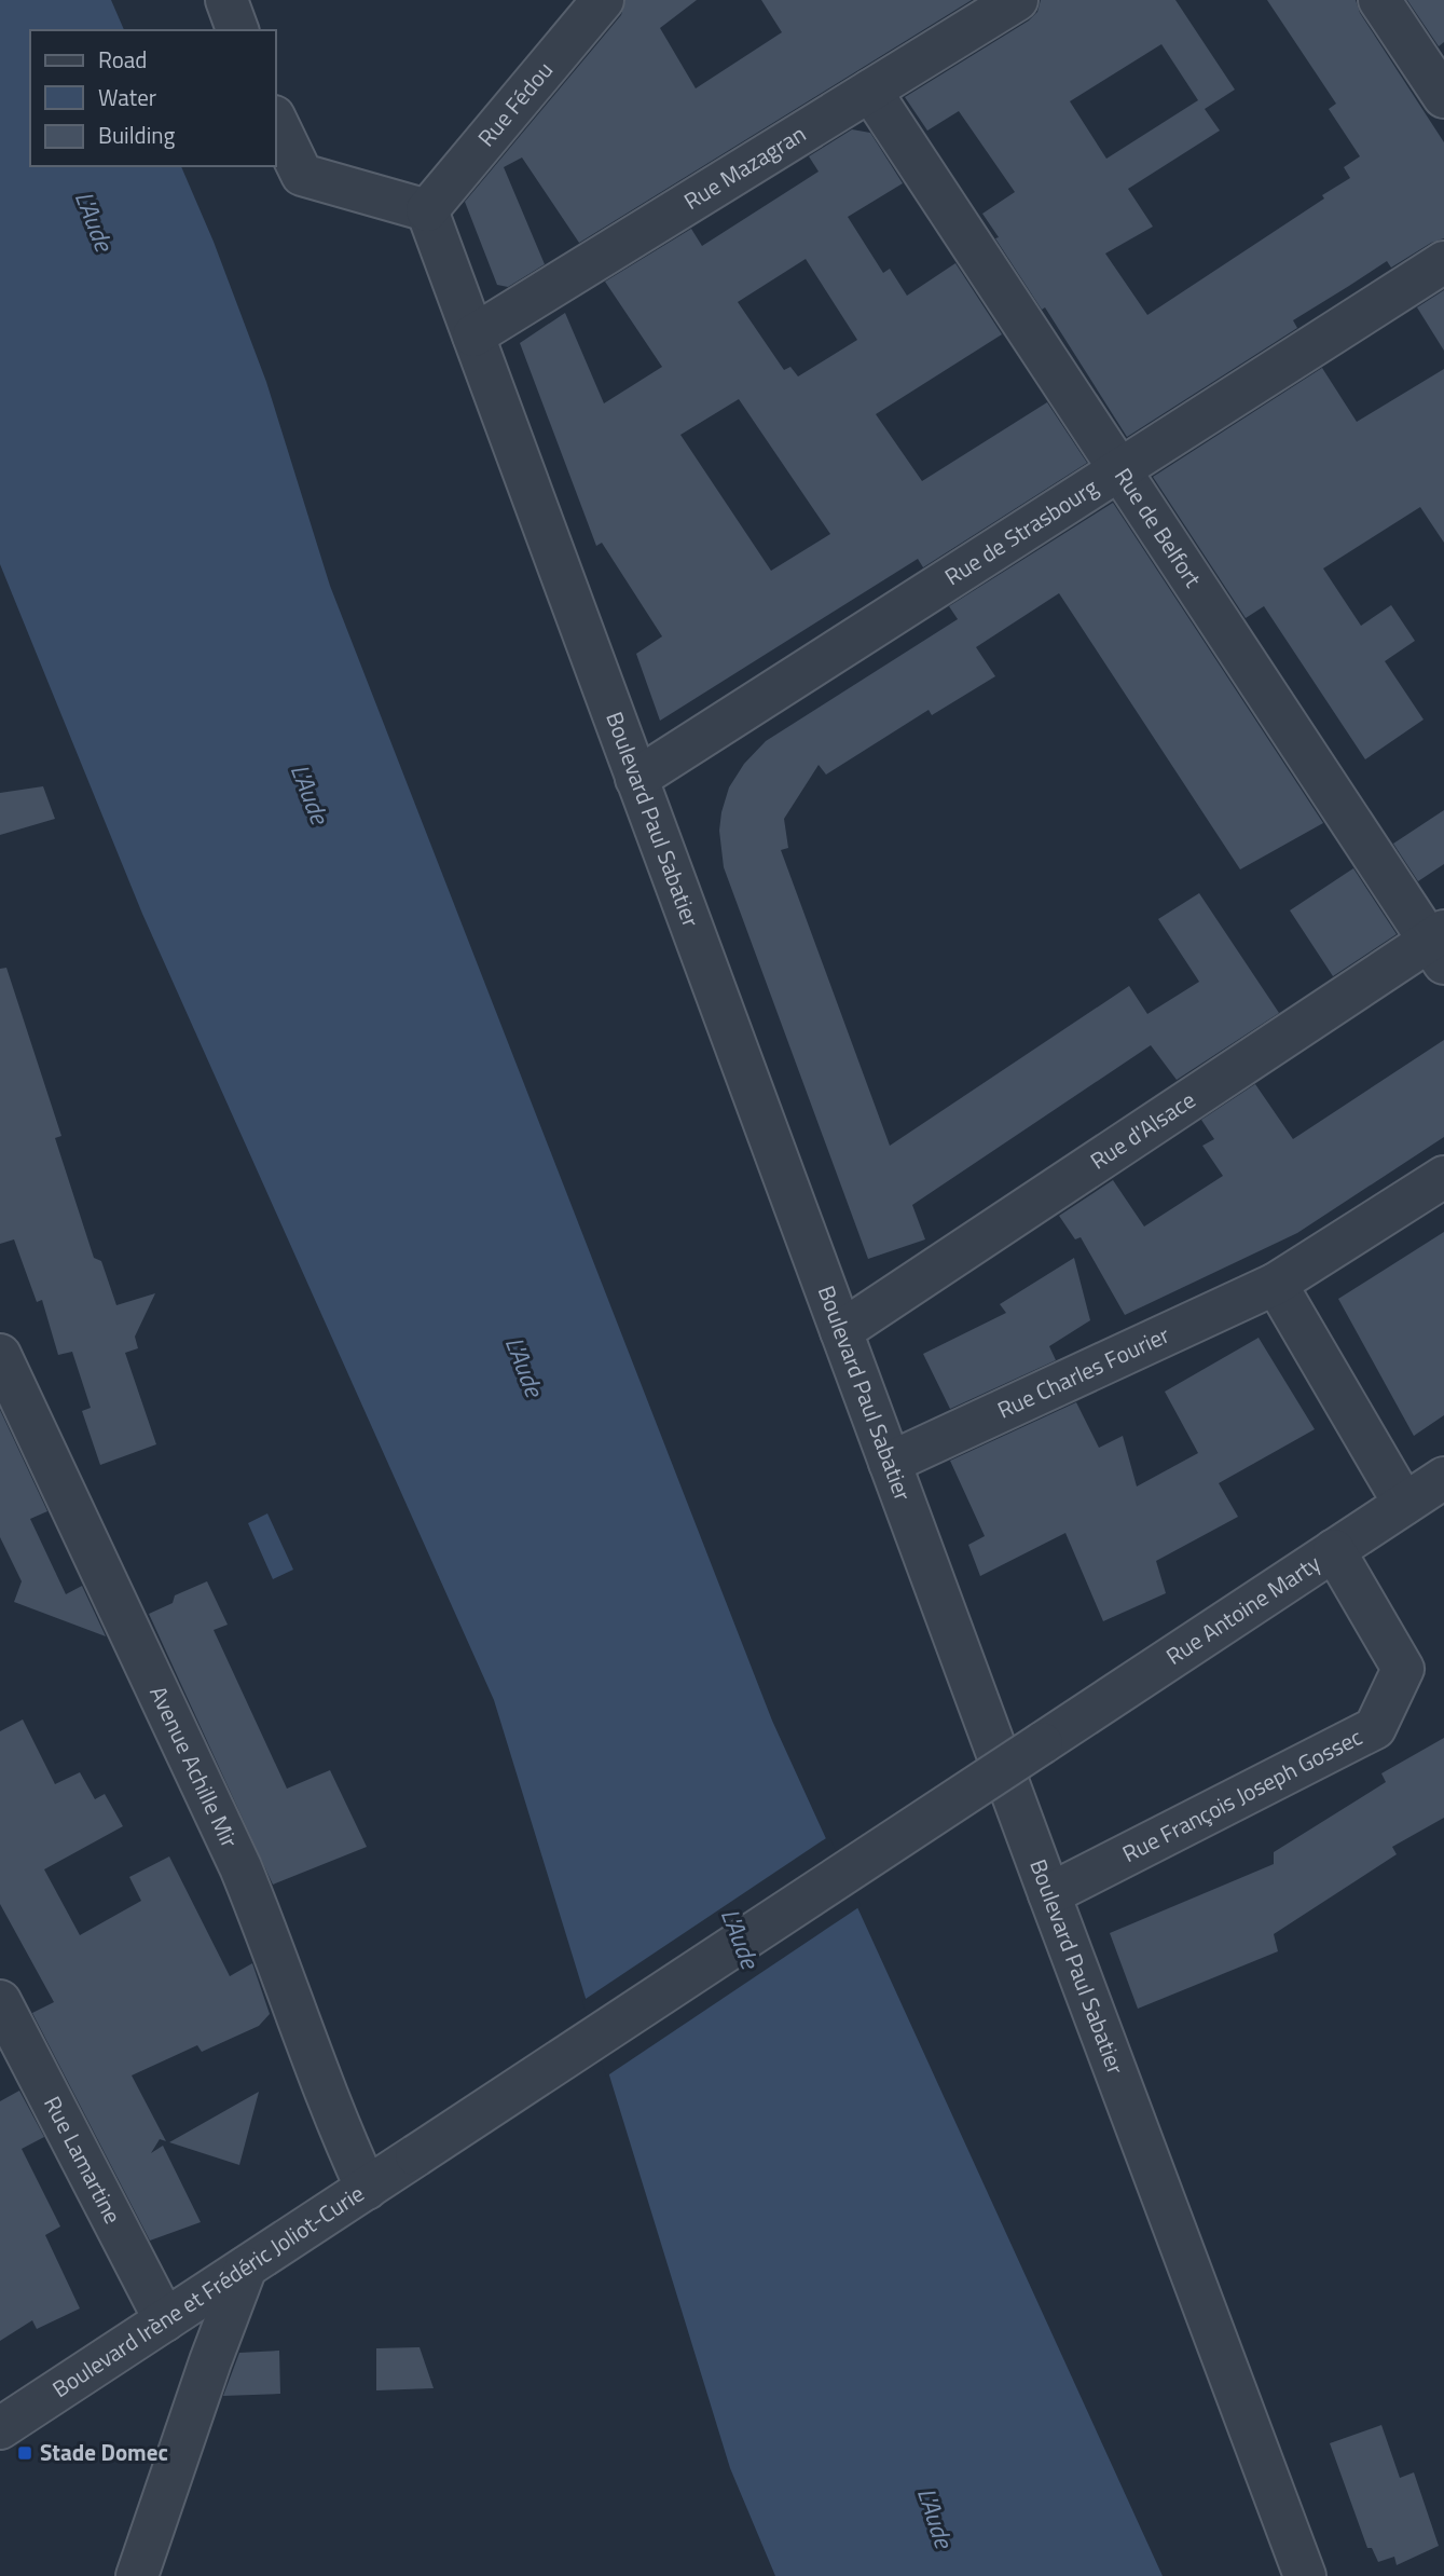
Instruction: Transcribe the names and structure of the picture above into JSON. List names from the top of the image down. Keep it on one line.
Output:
{"streets":{"street":["Rue Fédou","Rue Mazagran","Rue de Belfort","Rue de Strasbourg","Boulevard Paul Sabatier","Rue d'Alsace","Rue Charles Fourier","Rue Antoine Marty","Avenue Achille Mir","Rue François Joseph Gossec","Rue Lamartine","Boulevard Irène et Frédéric Joliot-Curie"]},"crossings":[["Rue Fédou","Boulevard Paul Sabatier"],["Rue Mazagran","Rue de Belfort"],["Rue Mazagran","Boulevard Paul Sabatier"],["Rue de Belfort","Rue de Strasbourg"],["Rue de Belfort","Rue d'Alsace"],["Rue de Strasbourg","Boulevard Paul Sabatier"],["Boulevard Paul Sabatier","Rue d'Alsace"],["Boulevard Paul Sabatier","Rue Charles Fourier"],["Boulevard Paul Sabatier","Rue François Joseph Gossec"],["Rue Antoine Marty","Rue François Joseph Gossec"],["Rue Antoine Marty","Boulevard Irène et Frédéric Joliot-Curie"],["Avenue Achille Mir","Boulevard Irène et Frédéric Joliot-Curie"],["Rue Lamartine","Boulevard Irène et Frédéric Joliot-Curie"]],"water":["L'Aude"],"places":{"transit":["Stade Domec"]},"legend":["Road","Water","Building"]}
